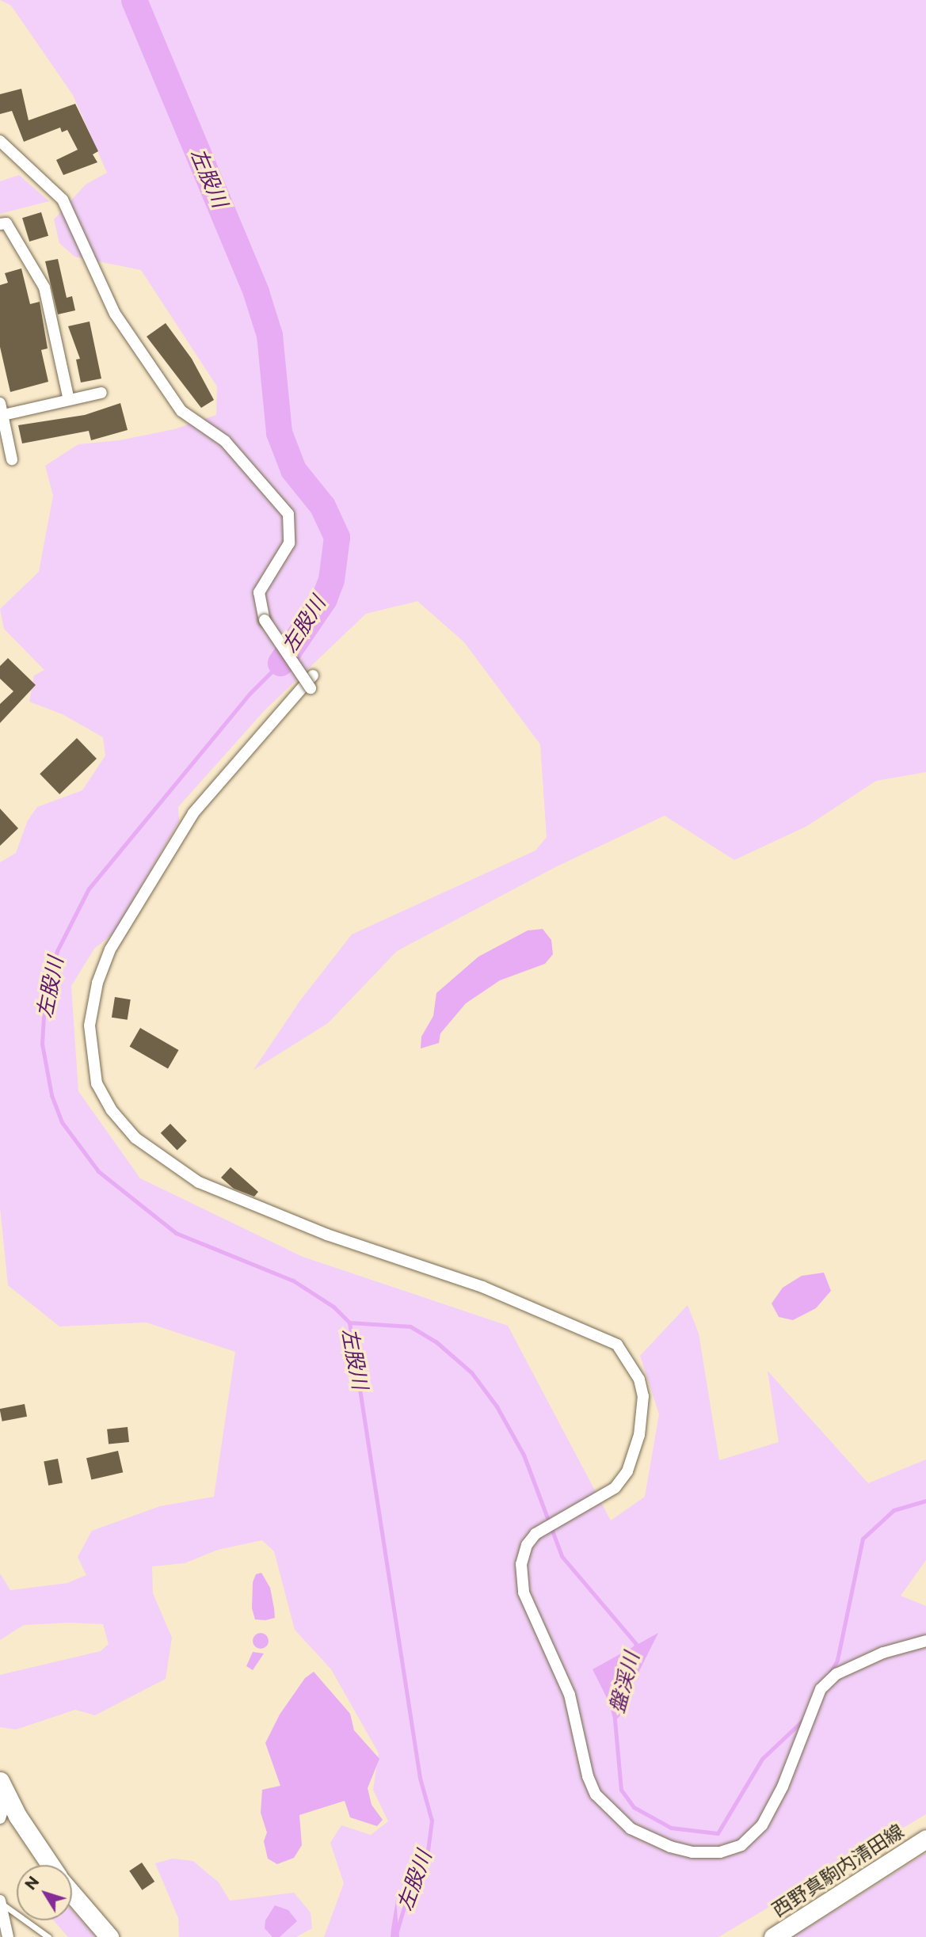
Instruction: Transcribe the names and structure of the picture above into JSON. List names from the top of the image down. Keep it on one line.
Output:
{"streets":{"main road":["西野真駒内清田線"]},"water":["左股川","盤渓川"],"north":"top left"}
